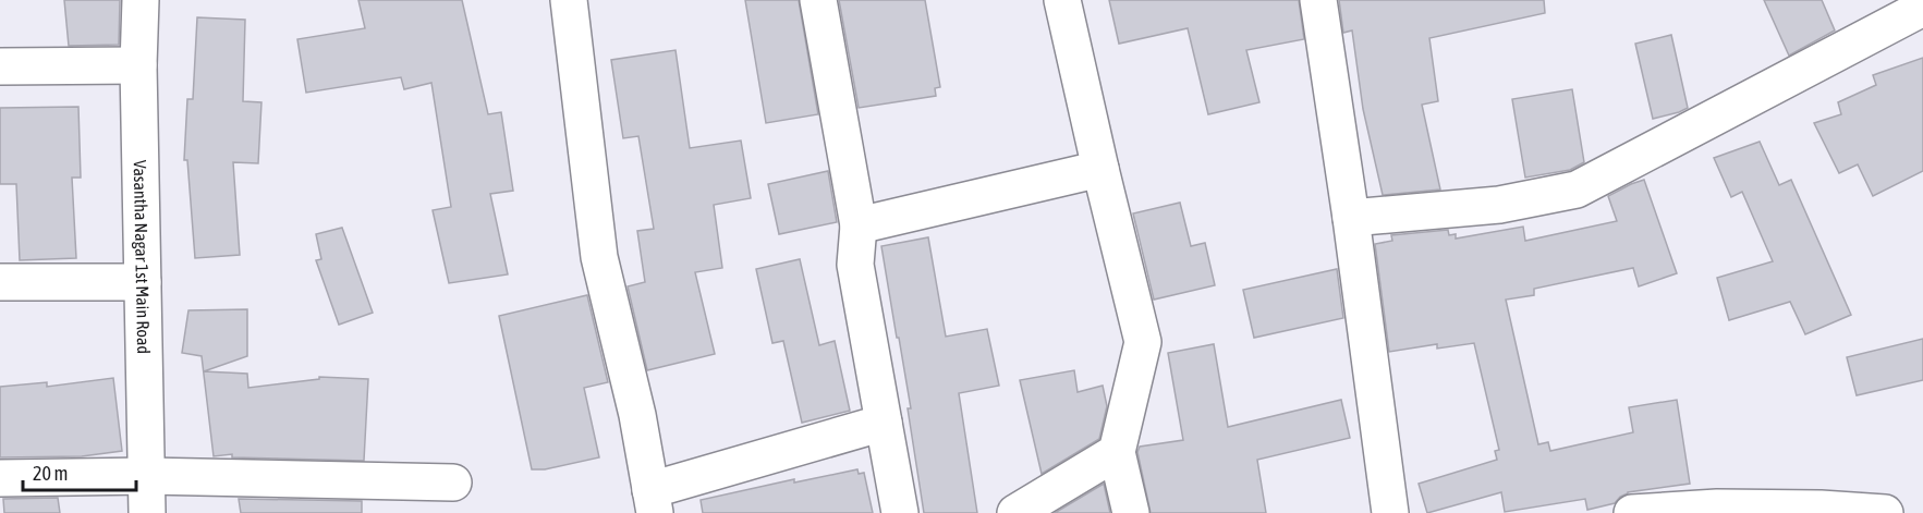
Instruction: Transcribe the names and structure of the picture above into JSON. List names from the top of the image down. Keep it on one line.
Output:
{"streets":{"street":["Vasantha Nagar 1st Main Road"]},"scale_bar":"20 m"}
